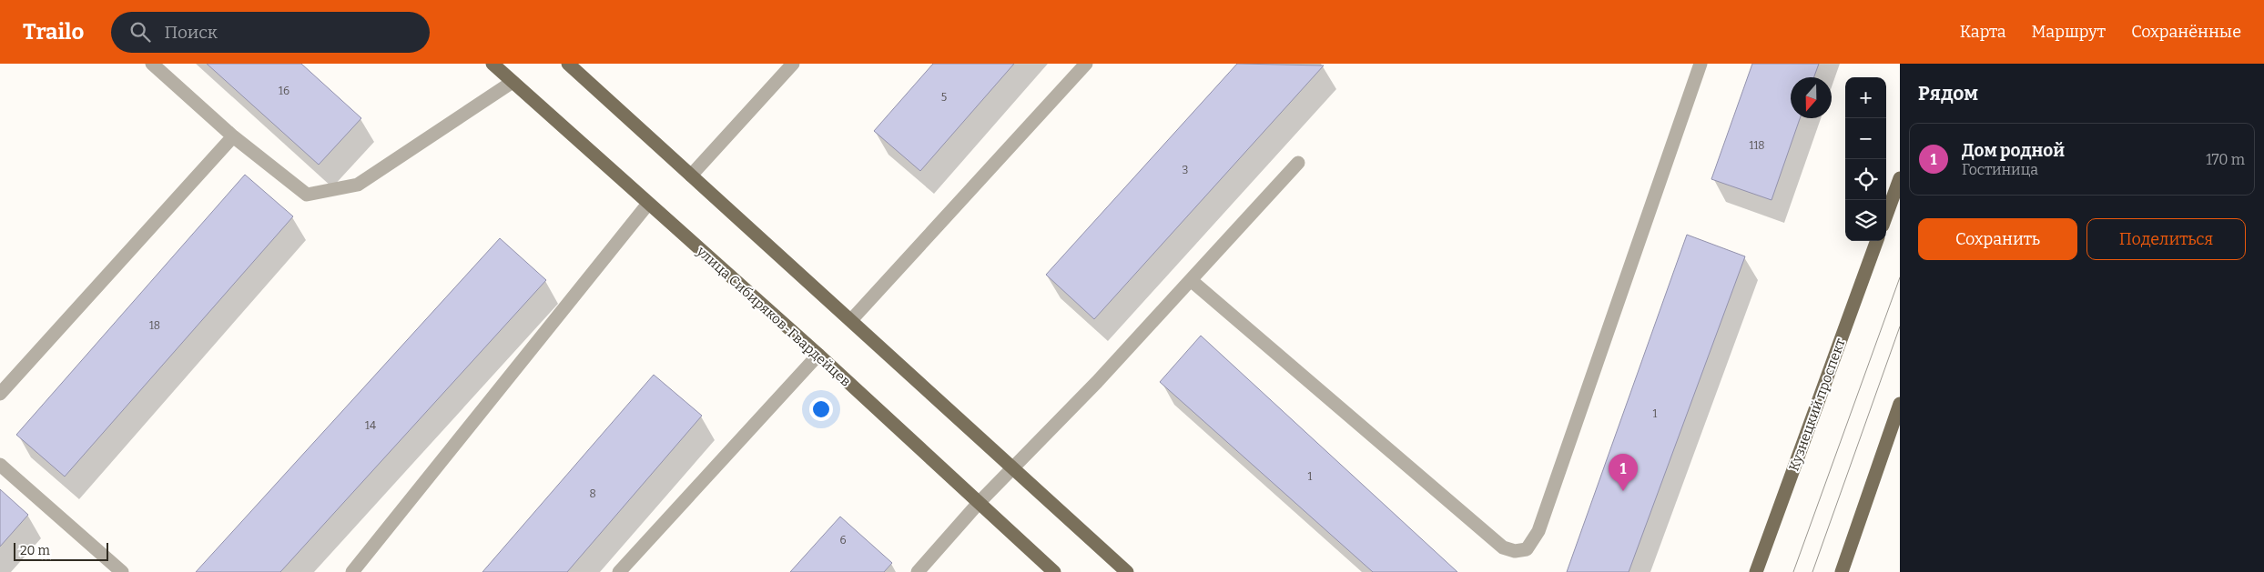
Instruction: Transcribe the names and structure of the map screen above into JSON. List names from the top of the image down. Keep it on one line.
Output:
{"streets":{"main road":["улица Сибиряков-Гвардейцев","Кузнецкий проспект"]},"house_numbers":["16","5","118","3","18","1","14","1","8","6"],"scale_bar":"20 m","north":"bottom","page":{"header":"Trailo","search":"Поиск","nav":["Карта","Маршрут","Сохранённые"],"heading":"Рядом","map_buttons":["+","−"],"list":[{"mark":"1","name":"Дом родной","note":"Гостиница","value":"170 m"}],"buttons":["Сохранить","Поделиться"],"pins":"1","scale":"20 m"}}
